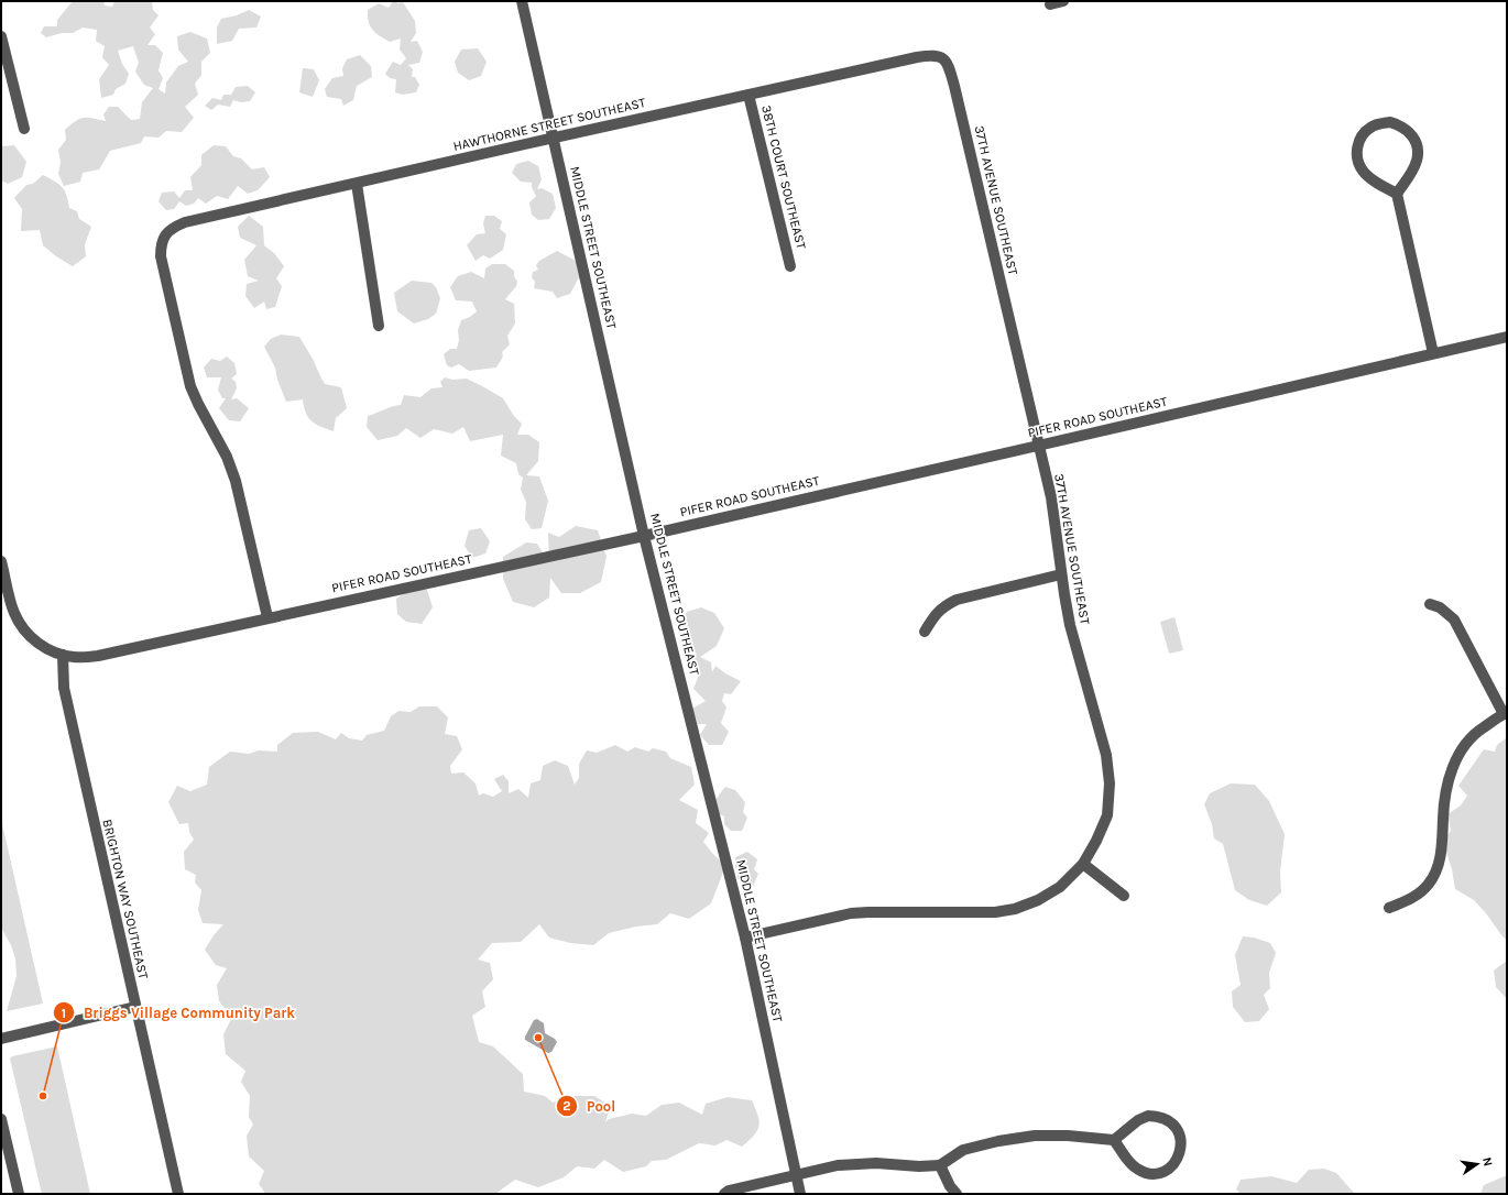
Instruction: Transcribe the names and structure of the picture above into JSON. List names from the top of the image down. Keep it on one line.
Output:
{"streets":{"street":["HAWTHORNE STREET SOUTHEAST","38TH COURT SOUTHEAST","37TH AVENUE SOUTHEAST","MIDDLE STREET SOUTHEAST","PIFER ROAD SOUTHEAST","BRIGHTON WAY SOUTHEAST"]},"crossings":[["HAWTHORNE STREET SOUTHEAST","38TH COURT SOUTHEAST"],["HAWTHORNE STREET SOUTHEAST","37TH AVENUE SOUTHEAST"],["HAWTHORNE STREET SOUTHEAST","MIDDLE STREET SOUTHEAST"],["HAWTHORNE STREET SOUTHEAST","PIFER ROAD SOUTHEAST"],["37TH AVENUE SOUTHEAST","MIDDLE STREET SOUTHEAST"],["37TH AVENUE SOUTHEAST","PIFER ROAD SOUTHEAST"],["MIDDLE STREET SOUTHEAST","PIFER ROAD SOUTHEAST"],["PIFER ROAD SOUTHEAST","BRIGHTON WAY SOUTHEAST"]],"places":["Pool","Briggs Village Community Park"],"north":"right"}
